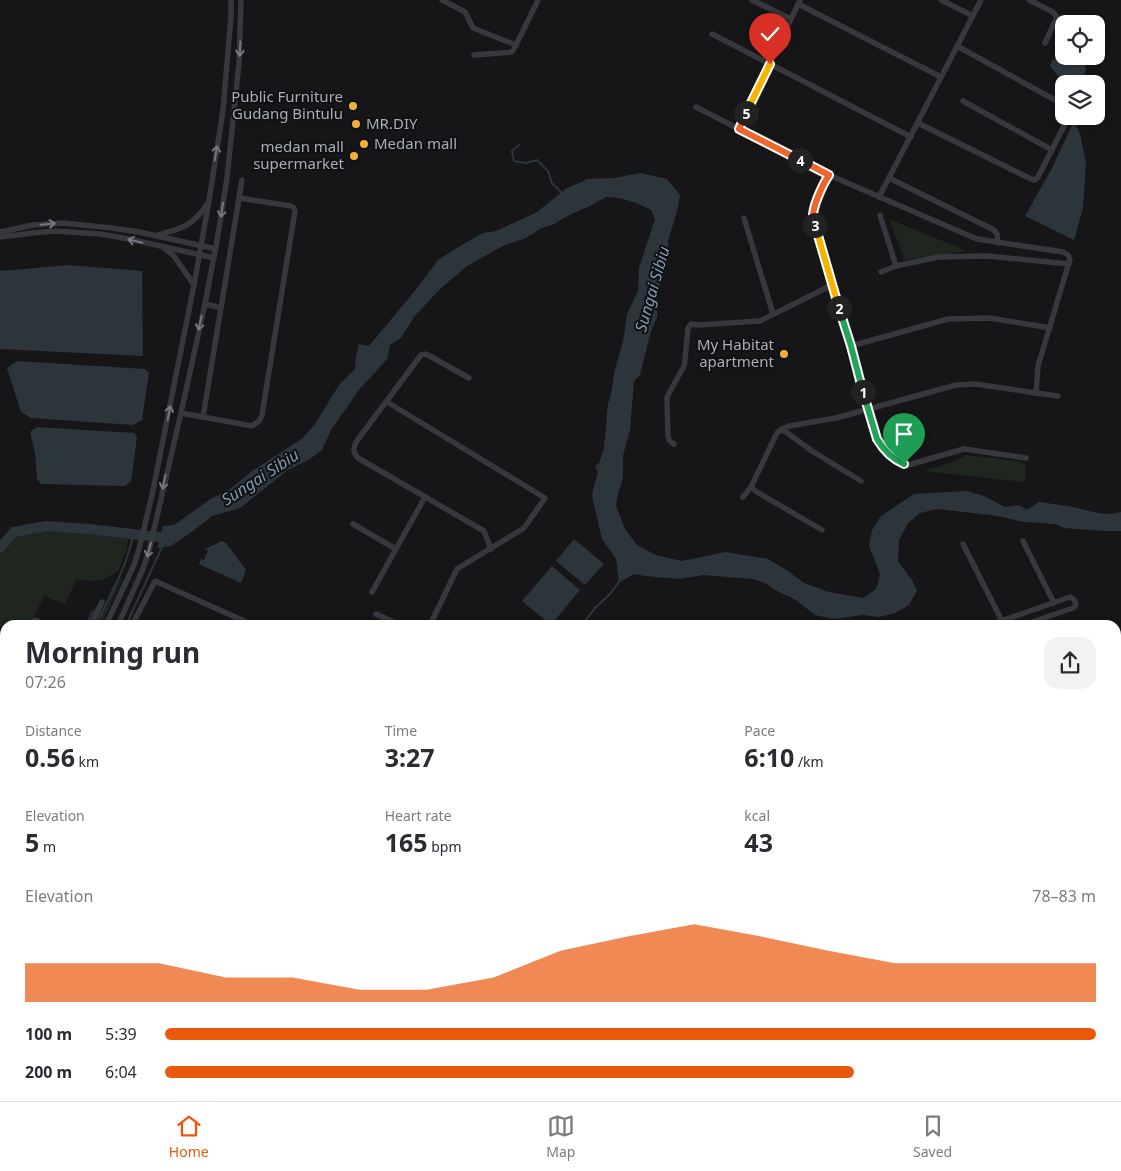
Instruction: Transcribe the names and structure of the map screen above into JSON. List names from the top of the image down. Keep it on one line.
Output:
{"water":["Sungai Sibiu"],"places":["Public Furniture Gudang Bintulu","MR.DIY","Medan mall","medan mall supermarket","My Habitat apartment"],"page":{"pins":["5","4","3","2","1"],"heading":["Morning run","07:26"],"stats":[["Distance","0.56 km"],["Time","3:27"],["Pace","6:10 /km"],["Elevation","5 m"],["Heart rate","165 bpm"],["kcal","43"]],"chart":["Elevation","78–83 m"],"list":[{"name":"100 m","note":"5:39"},{"name":"200 m","note":"6:04"}],"tabs":["Home","Map","Saved"]}}
